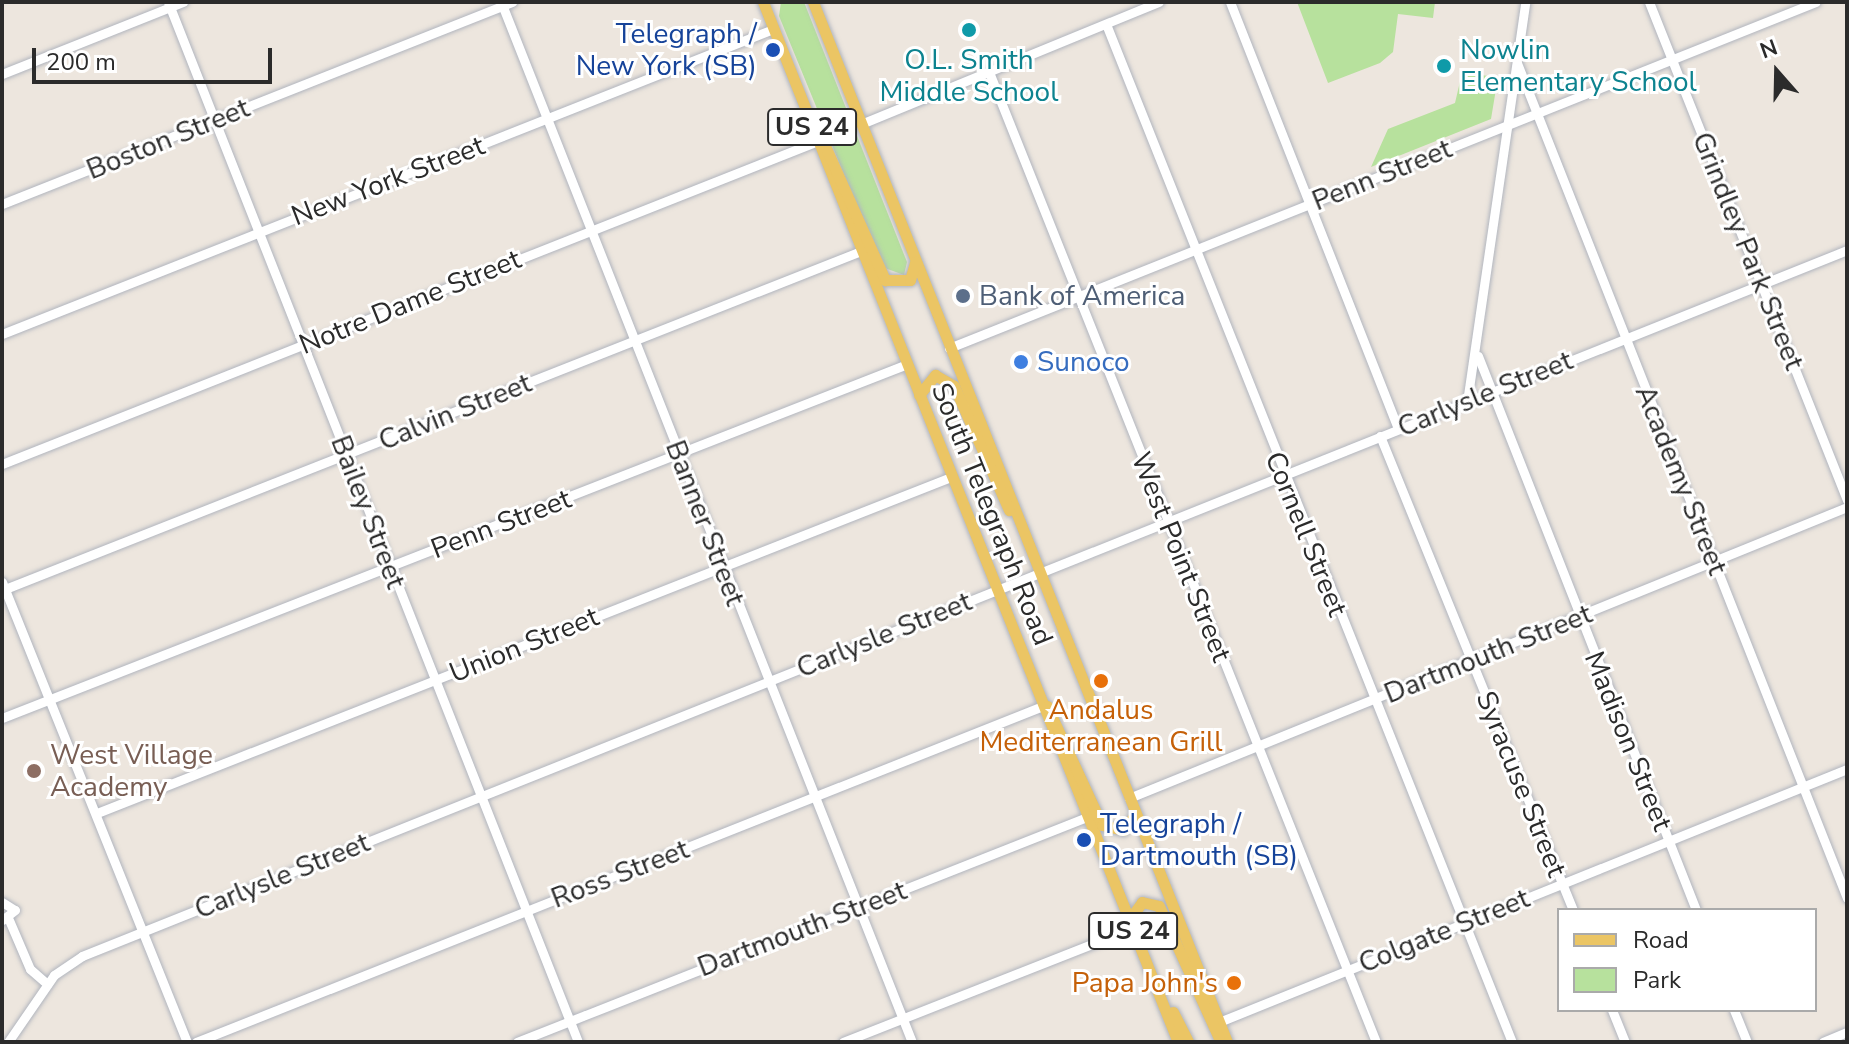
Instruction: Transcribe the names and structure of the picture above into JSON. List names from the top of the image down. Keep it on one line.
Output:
{"streets":{"main road":["US 24","South Telegraph Road"],"street":["Boston Street","Penn Street","New York Street","Grindley Park Street","Notre Dame Street","Carlysle Street","Calvin Street","Academy Street","Bailey Street","Banner Street","Cornell Street","West Point Street","Union Street","Dartmouth Street","Madison Street","Syracuse Street","Ross Street","Colgate Street"]},"crossings":[["Boston Street","Bailey Street"],["Boston Street","Banner Street"],["Penn Street","Grindley Park Street"],["Penn Street","Academy Street"],["Penn Street","Bailey Street"],["Penn Street","South Telegraph Road"],["Penn Street","Banner Street"],["Penn Street","Cornell Street"],["Penn Street","West Point Street"],["New York Street","Bailey Street"],["New York Street","South Telegraph Road"],["New York Street","Banner Street"],["Grindley Park Street","Carlysle Street"],["Notre Dame Street","Bailey Street"],["Notre Dame Street","South Telegraph Road"],["Notre Dame Street","Banner Street"],["Carlysle Street","Academy Street"],["Carlysle Street","Bailey Street"],["Carlysle Street","South Telegraph Road"],["Carlysle Street","Banner Street"],["Carlysle Street","Cornell Street"],["Carlysle Street","West Point Street"],["Carlysle Street","Madison Street"],["Carlysle Street","Syracuse Street"],["Calvin Street","Bailey Street"],["Calvin Street","South Telegraph Road"],["Calvin Street","Banner Street"],["Academy Street","Dartmouth Street"],["Academy Street","Colgate Street"],["Bailey Street","Union Street"],["Bailey Street","Dartmouth Street"],["Bailey Street","Ross Street"],["South Telegraph Road","Union Street"],["South Telegraph Road","Dartmouth Street"],["South Telegraph Road","Ross Street"],["South Telegraph Road","Colgate Street"],["Banner Street","Union Street"],["Banner Street","Dartmouth Street"],["Banner Street","Ross Street"],["Cornell Street","Dartmouth Street"],["Cornell Street","Colgate Street"],["West Point Street","Dartmouth Street"],["West Point Street","Colgate Street"],["Dartmouth Street","Madison Street"],["Dartmouth Street","Syracuse Street"],["Madison Street","Colgate Street"],["Syracuse Street","Colgate Street"]],"places":["O.L. Smith Middle School","Telegraph / New York (SB)","Nowlin Elementary School","Bank of America","Sunoco","Andalus Mediterranean Grill","West Village Academy","Telegraph / Dartmouth (SB)","Papa John's"],"legend":["Road","Park"],"scale_bar":"200 m","north":"top"}
